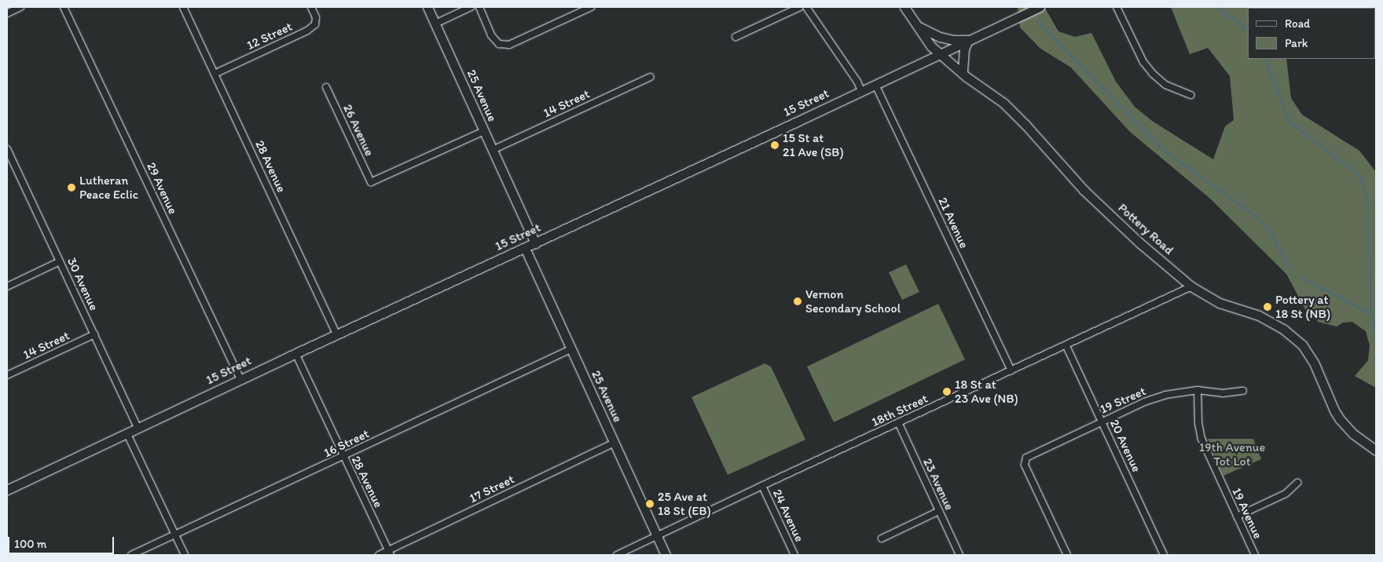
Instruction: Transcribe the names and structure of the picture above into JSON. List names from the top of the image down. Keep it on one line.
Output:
{"streets":{"street":["12 Street","25 Avenue","15 Street","14 Street","26 Avenue","28 Avenue","29 Avenue","21 Avenue","Pottery Road","30 Avenue","19 Street","18th Street","16 Street","20 Avenue","23 Avenue","17 Street","19 Avenue","24 Avenue"]},"crossings":[["12 Street","28 Avenue"],["25 Avenue","15 Street"],["25 Avenue","14 Street"],["25 Avenue","26 Avenue"],["25 Avenue","18th Street"],["25 Avenue","16 Street"],["25 Avenue","17 Street"],["15 Street","28 Avenue"],["15 Street","29 Avenue"],["15 Street","21 Avenue"],["15 Street","Pottery Road"],["15 Street","30 Avenue"],["14 Street","30 Avenue"],["28 Avenue","16 Street"],["28 Avenue","17 Street"],["21 Avenue","18th Street"],["Pottery Road","18th Street"],["19 Street","20 Avenue"],["19 Street","19 Avenue"],["18th Street","20 Avenue"],["18th Street","23 Avenue"],["18th Street","24 Avenue"]],"parks":["19th Avenue Tot Lot"],"places":["15 St at 21 Ave (SB)","Lutheran Peace Eclic","Vernon Secondary School","Pottery at 18 St (NB)","18 St at 23 Ave (NB)","25 Ave at 18 St (EB)"],"legend":["Road","Park"],"scale_bar":"100 m"}
